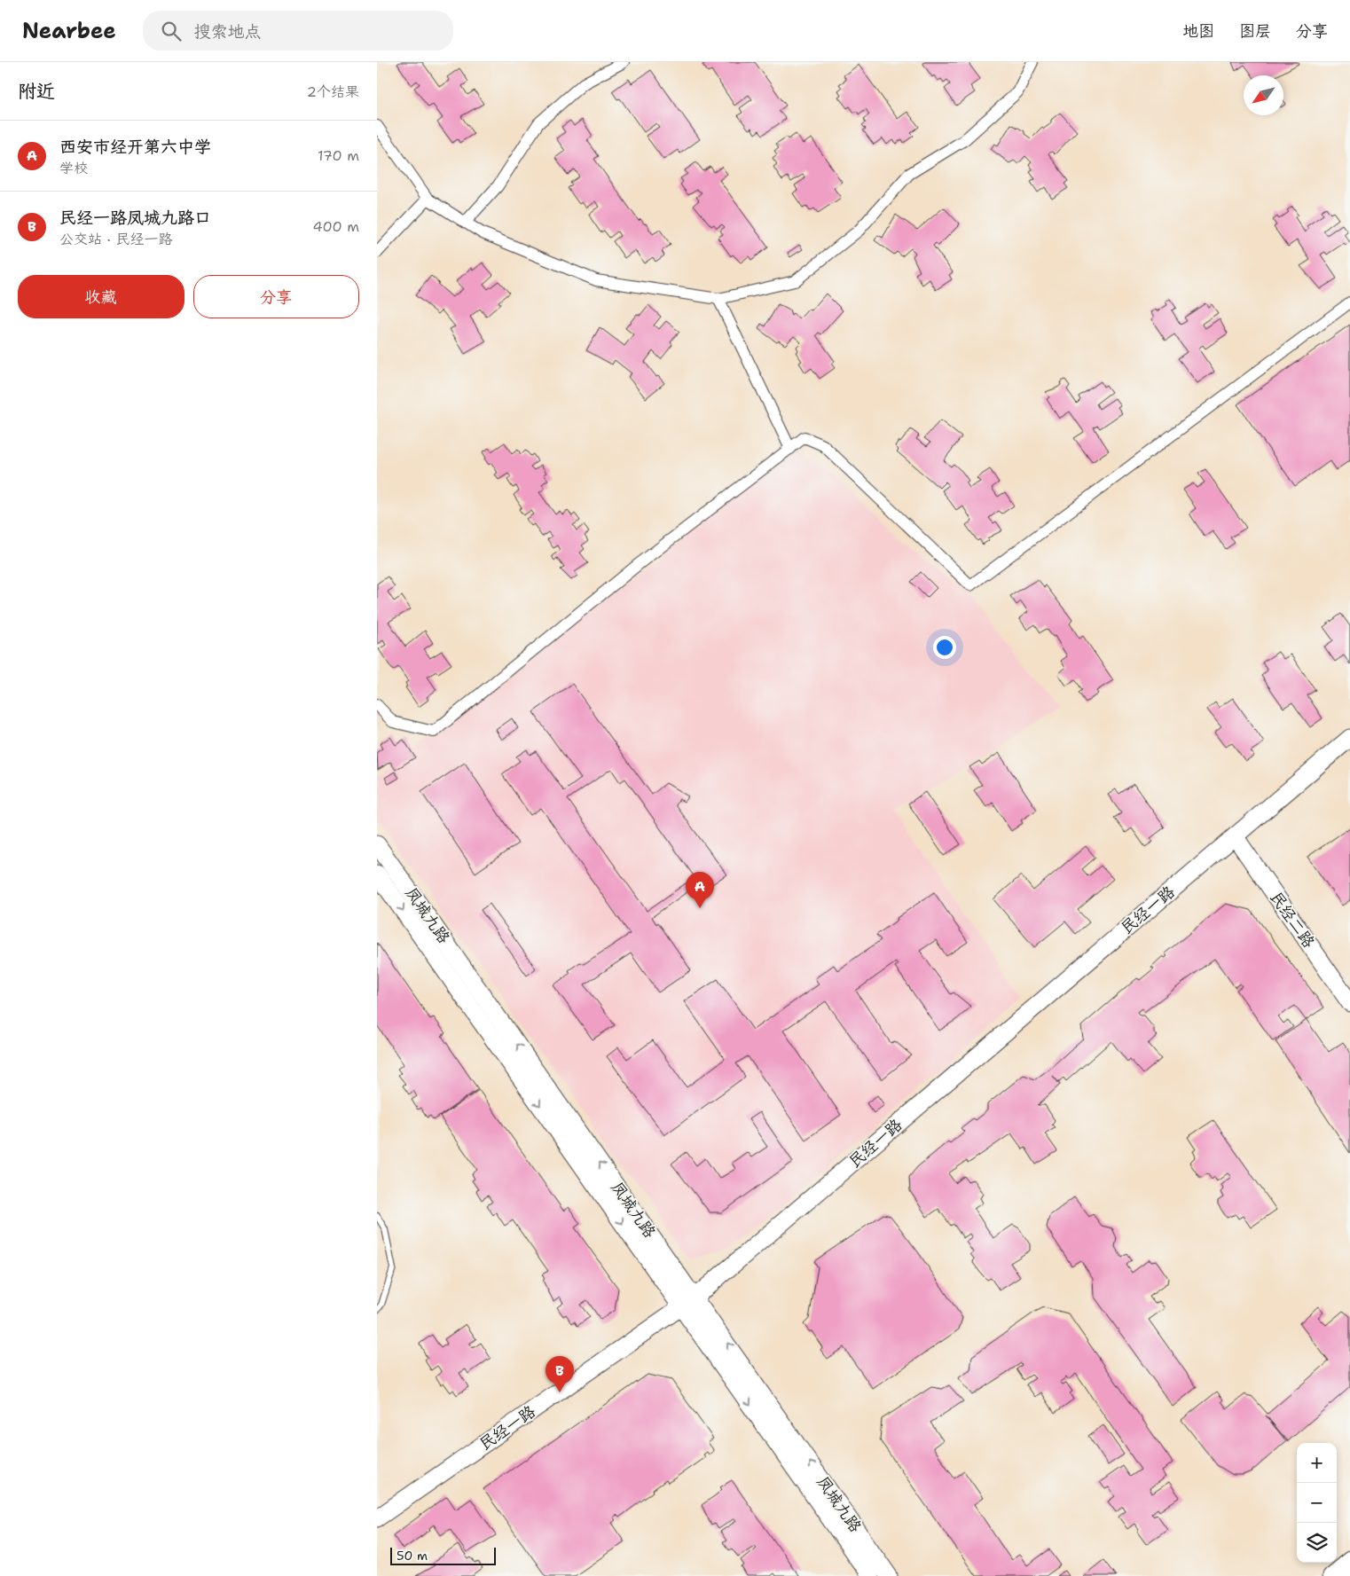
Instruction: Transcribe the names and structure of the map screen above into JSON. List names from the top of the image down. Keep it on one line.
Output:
{"streets":{"street":["民经一路","凤城九路","民经二路"]},"crossings":[["民经一路","凤城九路"],["民经一路","民经二路"]],"scale_bar":"50 m","north":"bottom left","page":{"header":"Nearbee","search":"搜索地点","nav":["地图","图层","分享"],"heading":["附近","2个结果"],"list":[{"mark":"A","name":"西安市经开第六中学","note":"学校","value":"170 m"},{"mark":"B","name":"民经一路凤城九路口","note":"公交站 · 民经一路","value":"400 m"}],"buttons":["收藏","分享"],"pins":["A","B"],"map_buttons":["+","−"],"scale":"50 m"}}
